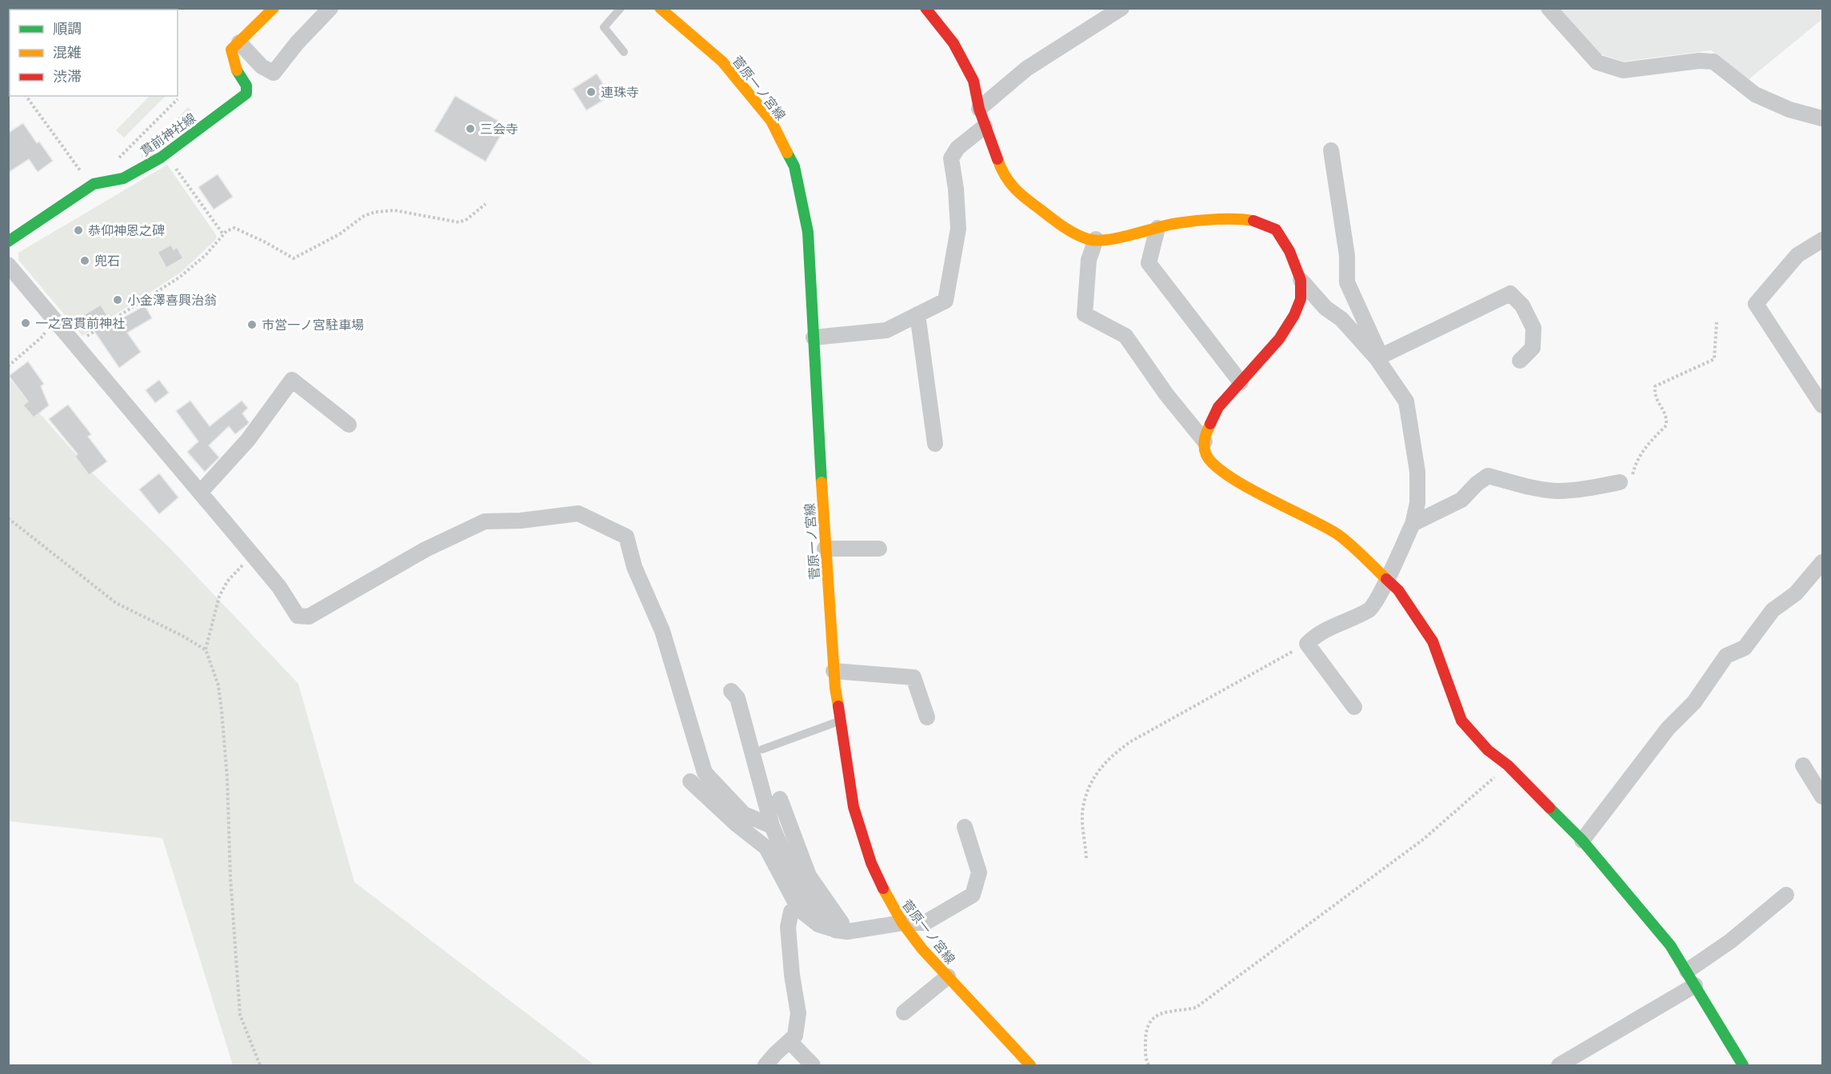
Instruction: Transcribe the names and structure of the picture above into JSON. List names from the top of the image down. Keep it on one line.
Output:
{"streets":{"street":["菅原一ノ宮線","貫前神社線"]},"places":["連珠寺","三会寺","恭仰神恩之碑","兜石","小金澤喜興治翁","一之宮貫前神社","市営一ノ宮駐車場"],"legend":["順調","混雑","渋滞"]}
